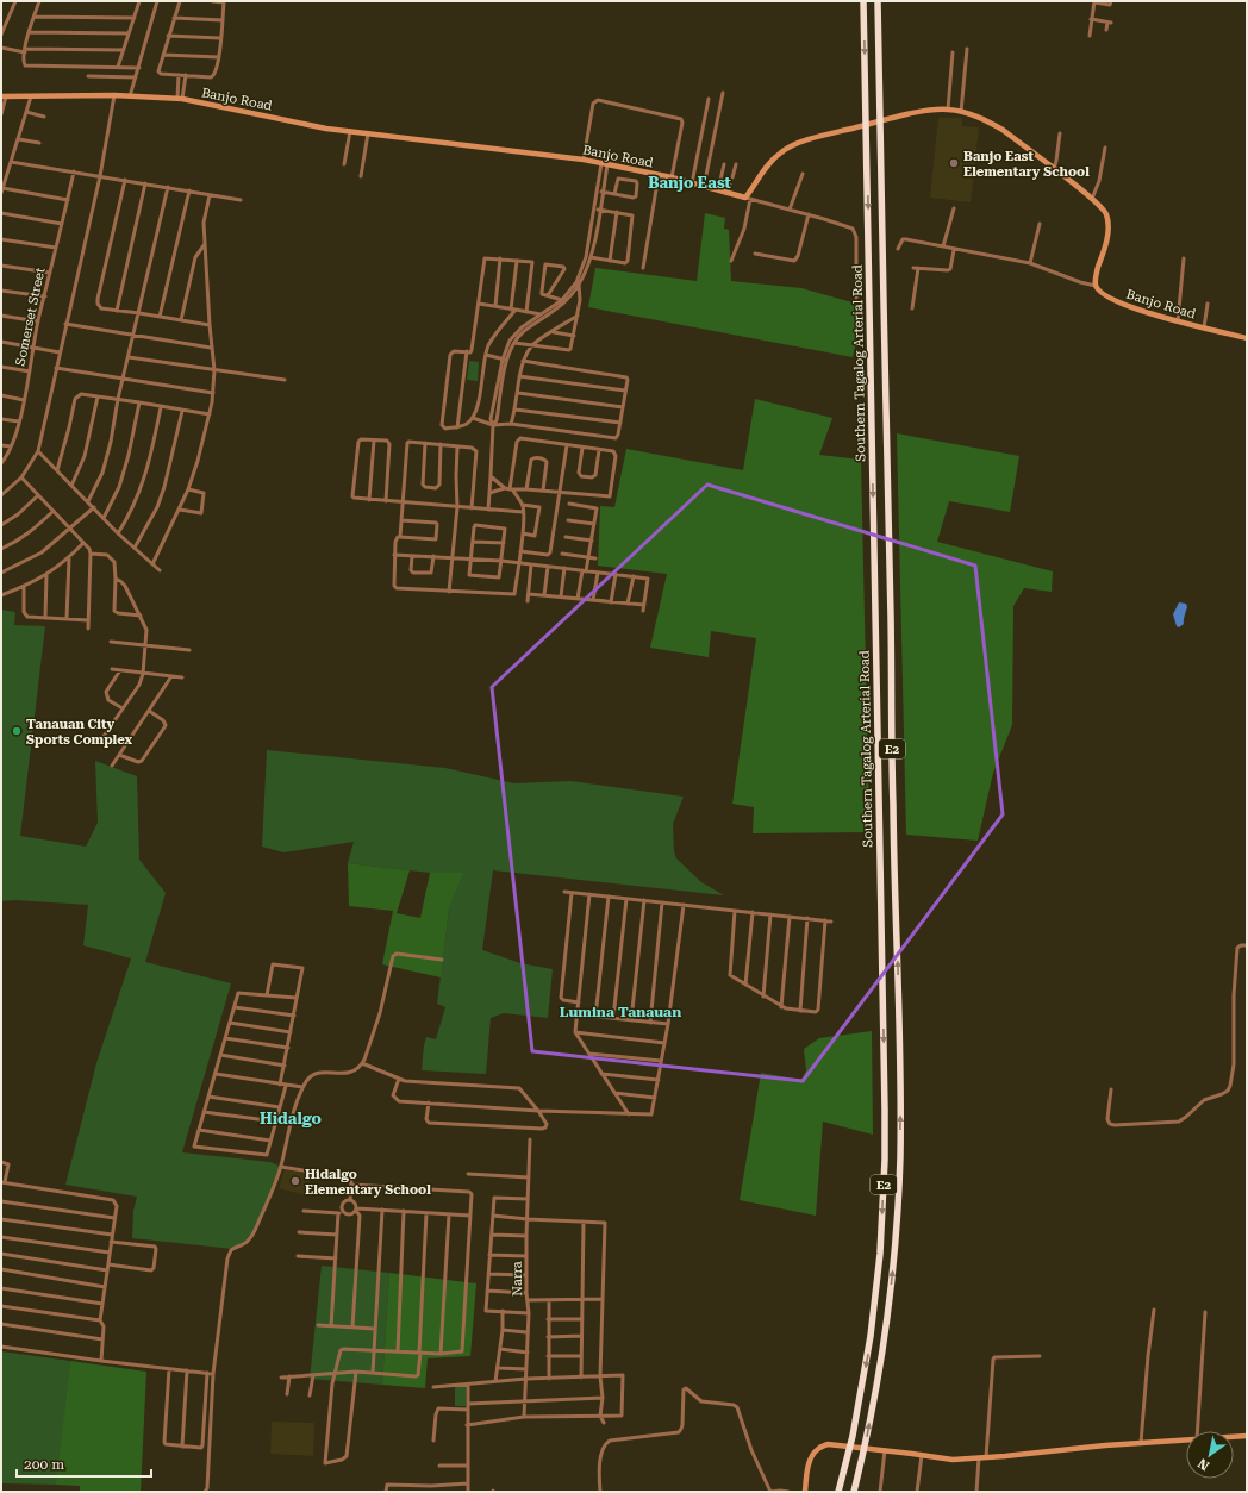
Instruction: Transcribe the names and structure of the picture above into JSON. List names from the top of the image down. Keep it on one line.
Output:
{"streets":{"highway":["Southern Tagalog Arterial Road","E2"],"street":["Banjo Road","Somerset Street","Narra"]},"districts":["Banjo East","Lumina Tanauan","Hidalgo"],"places":["Banjo East Elementary School","Tanauan City Sports Complex","Hidalgo Elementary School"],"scale_bar":"200 m","north":"bottom left"}
